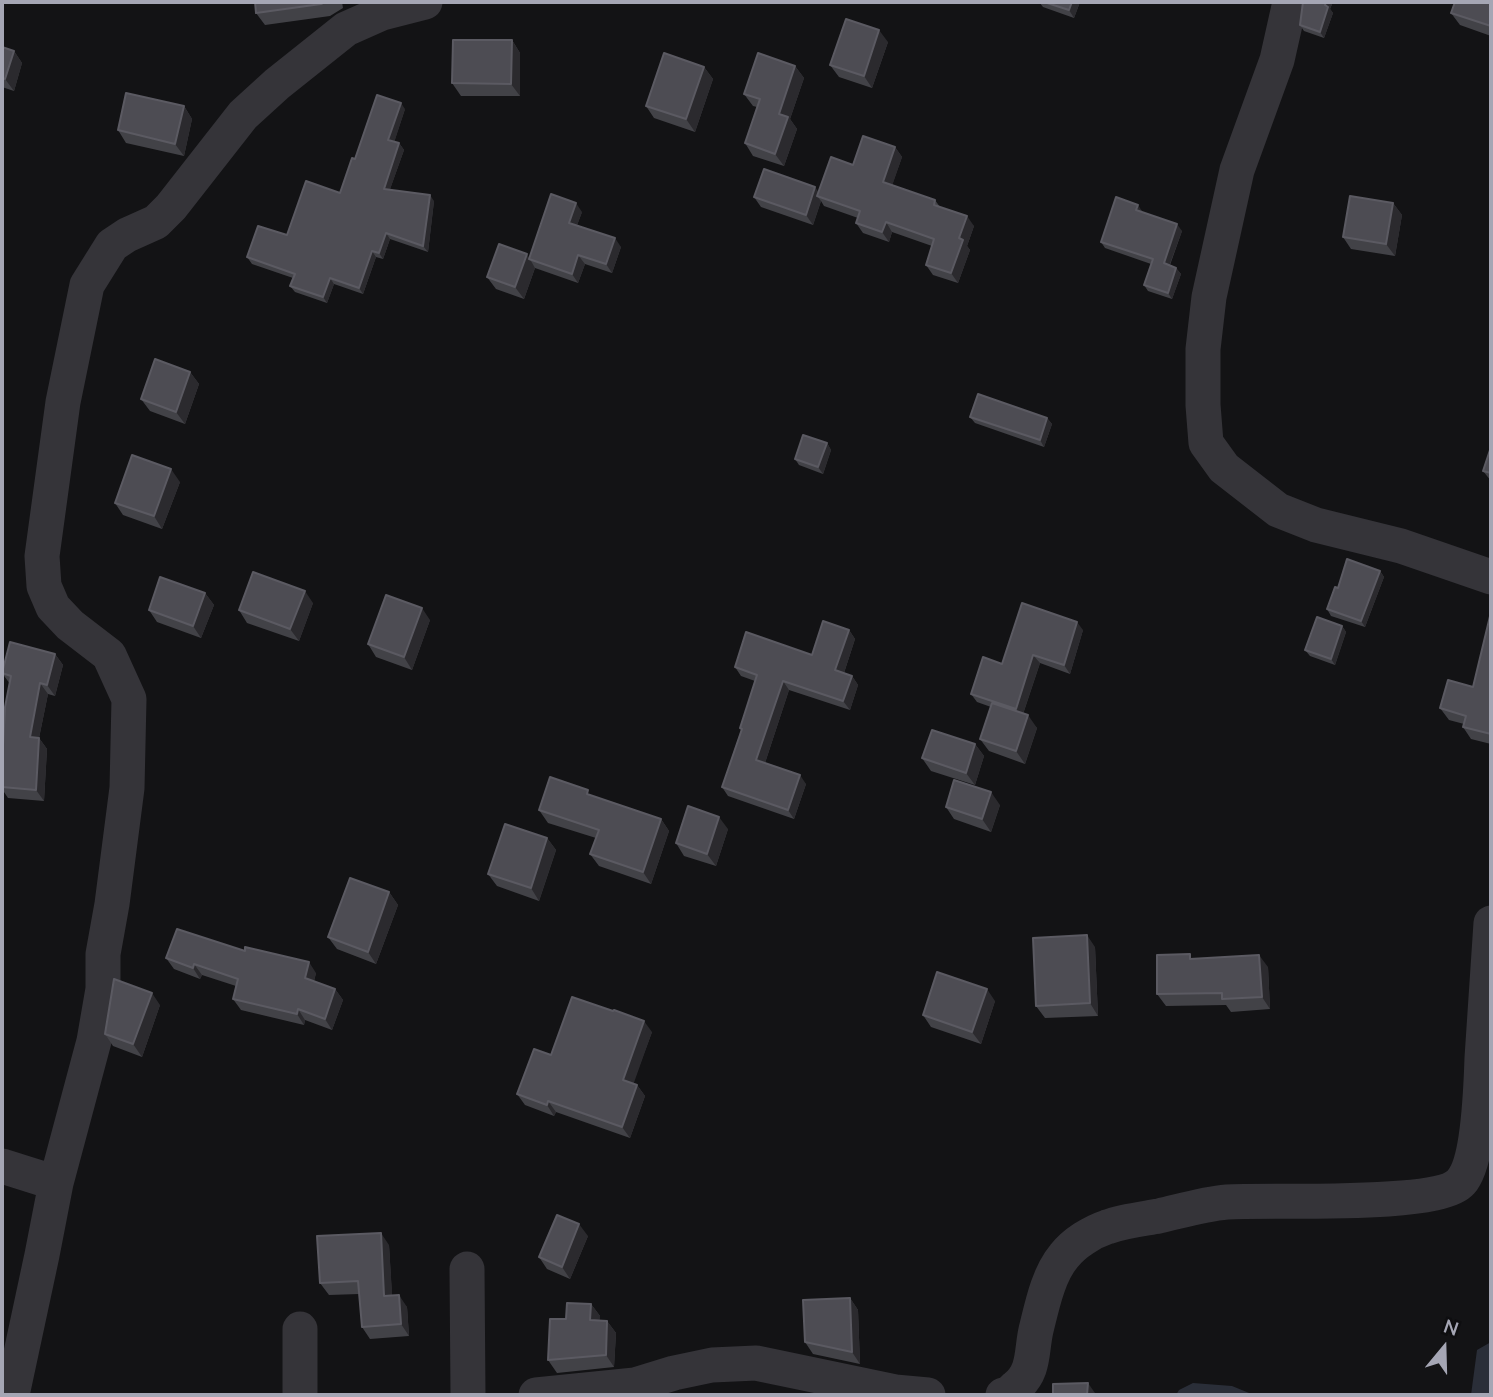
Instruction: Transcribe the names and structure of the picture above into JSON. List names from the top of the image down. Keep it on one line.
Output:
{"north":"top"}
